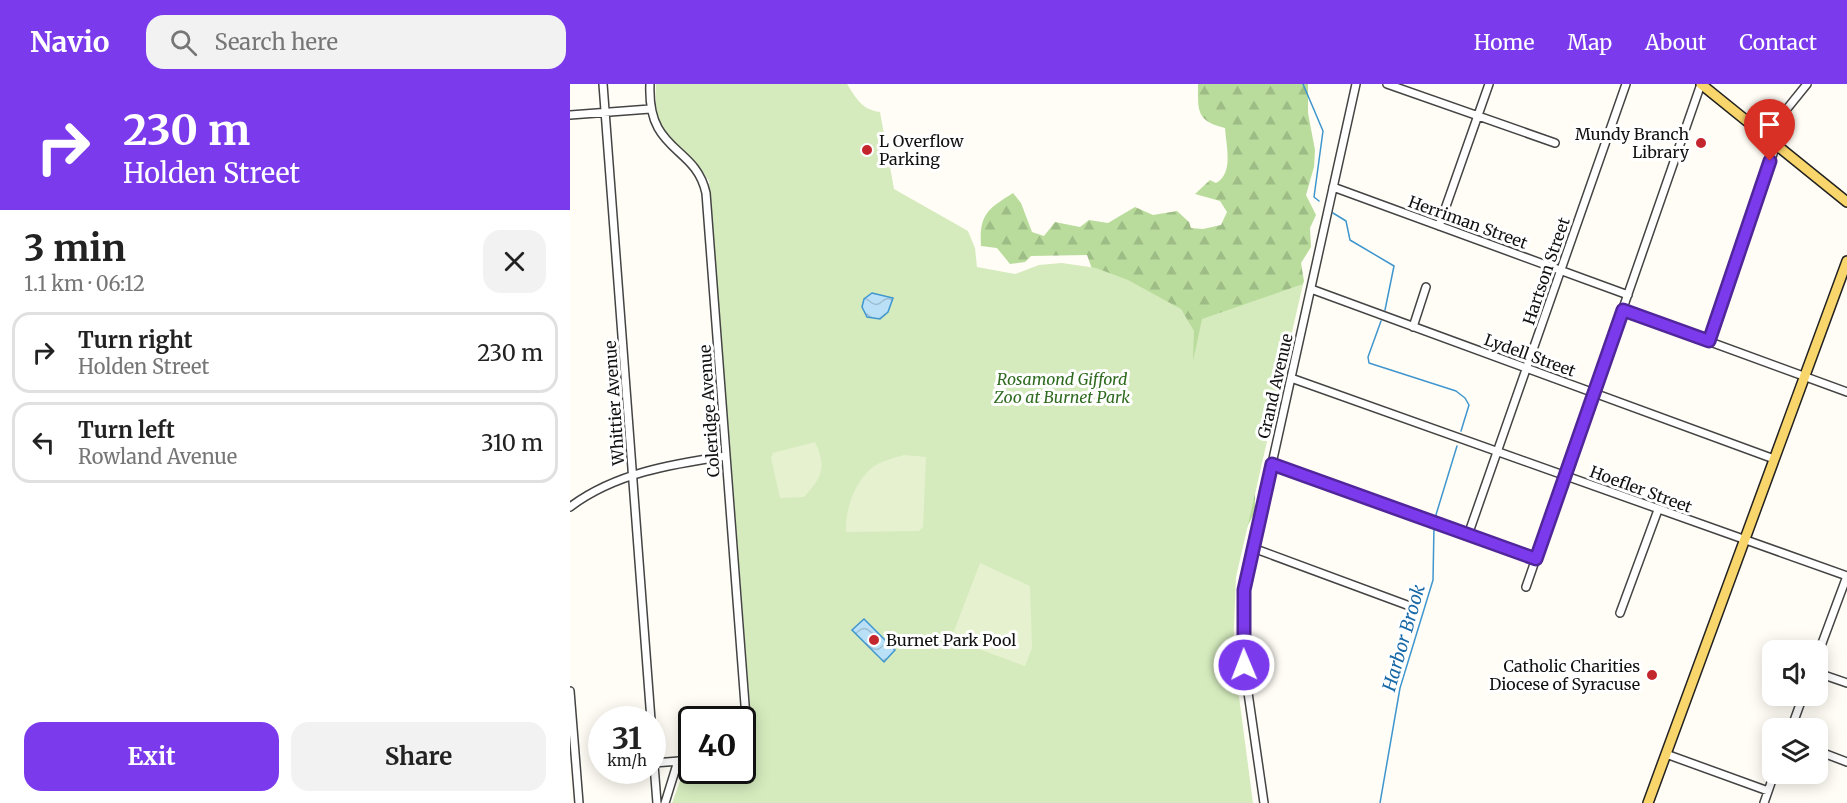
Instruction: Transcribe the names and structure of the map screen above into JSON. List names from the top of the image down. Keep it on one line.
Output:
{"streets":{"street":["Herriman Street","Hartson Street","Lydell Street","Grand Avenue","Whittier Avenue","Coleridge Avenue","Hoefler Street"]},"crossings":[["Herriman Street","Hartson Street"],["Herriman Street","Grand Avenue"],["Hartson Street","Lydell Street"],["Hartson Street","Hoefler Street"],["Lydell Street","Grand Avenue"],["Grand Avenue","Hoefler Street"]],"water":["Harbor Brook"],"parks":["Rosamond Gifford Zoo at Burnet Park"],"places":["Mundy Branch Library","L Overflow Parking","Burnet Park Pool","Catholic Charities Diocese of Syracuse"],"page":{"header":"Navio","search":"Search here","nav":["Home","Map","About","Contact"],"turn":["230 m","Holden Street"],"heading":["3 min","1.1 km · 06:12"],"list":[{"name":"Turn right","note":"Holden Street","value":"230 m"},{"name":"Turn left","note":"Rowland Avenue","value":"310 m"}],"speed":"31 km/h","limit":"40","buttons":["Exit","Share"]}}
